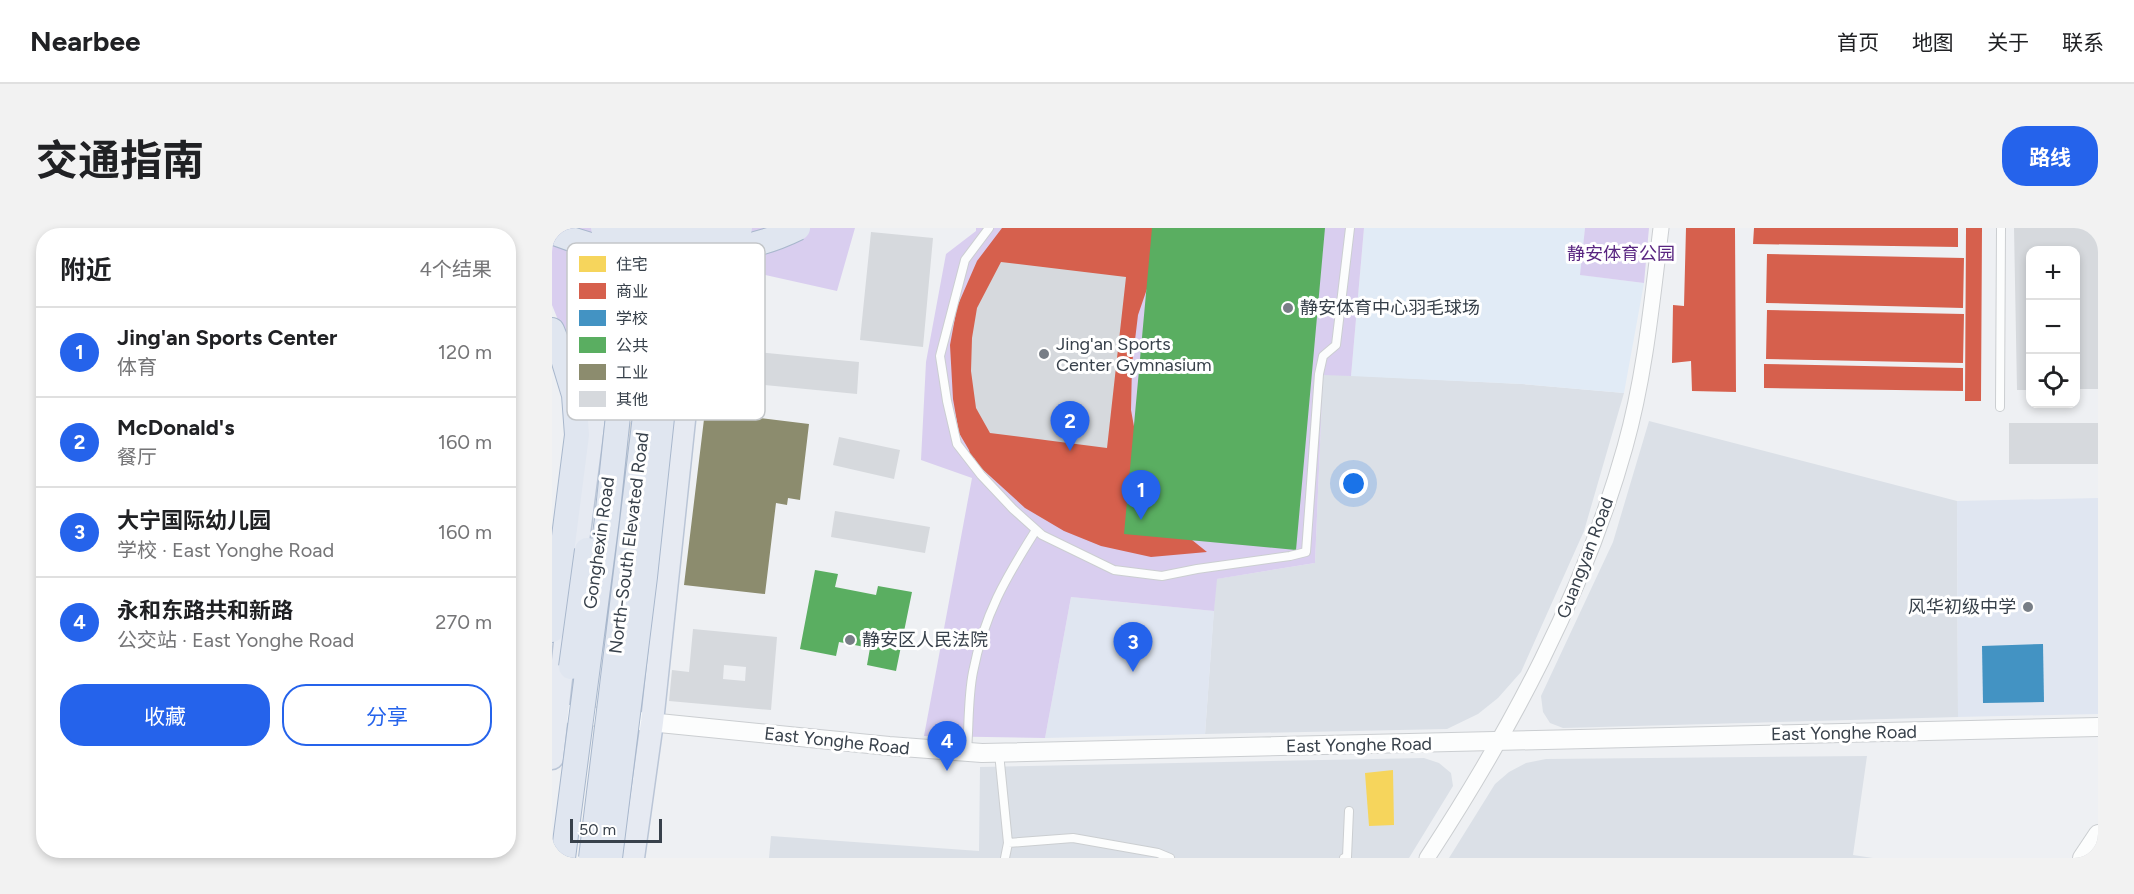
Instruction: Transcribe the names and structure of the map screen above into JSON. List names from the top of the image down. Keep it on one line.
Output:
{"streets":{"highway":["North-South Elevated Road"],"main road":["Gonghexin Road"],"street":["Guangyan Road","East Yonghe Road"]},"crossings":[["Gonghexin Road","North-South Elevated Road"],["Gonghexin Road","East Yonghe Road"],["Guangyan Road","East Yonghe Road"]],"parks":["静安体育公园"],"places":["静安体育中心羽毛球场","Jing'an Sports Center Gymnasium","风华初级中学","静安区人民法院"],"legend":["住宅","商业","学校","公共","工业","其他"],"scale_bar":"50 m","page":{"header":"Nearbee","nav":["首页","地图","关于","联系"],"title":"交通指南","buttons":["路线",["收藏","分享"]],"heading":["附近","4个结果"],"map_buttons":["+","−"],"list":[{"mark":"1","name":"Jing'an Sports Center","note":"体育","value":"120 m"},{"mark":"2","name":"McDonald's","note":"餐厅","value":"160 m"},{"mark":"3","name":"大宁国际幼儿园","note":"学校 · East Yonghe Road","value":"160 m"},{"mark":"4","name":"永和东路共和新路","note":"公交站 · East Yonghe Road","value":"270 m"}],"pins":["2","1","3","4"],"scale":"50 m"}}
